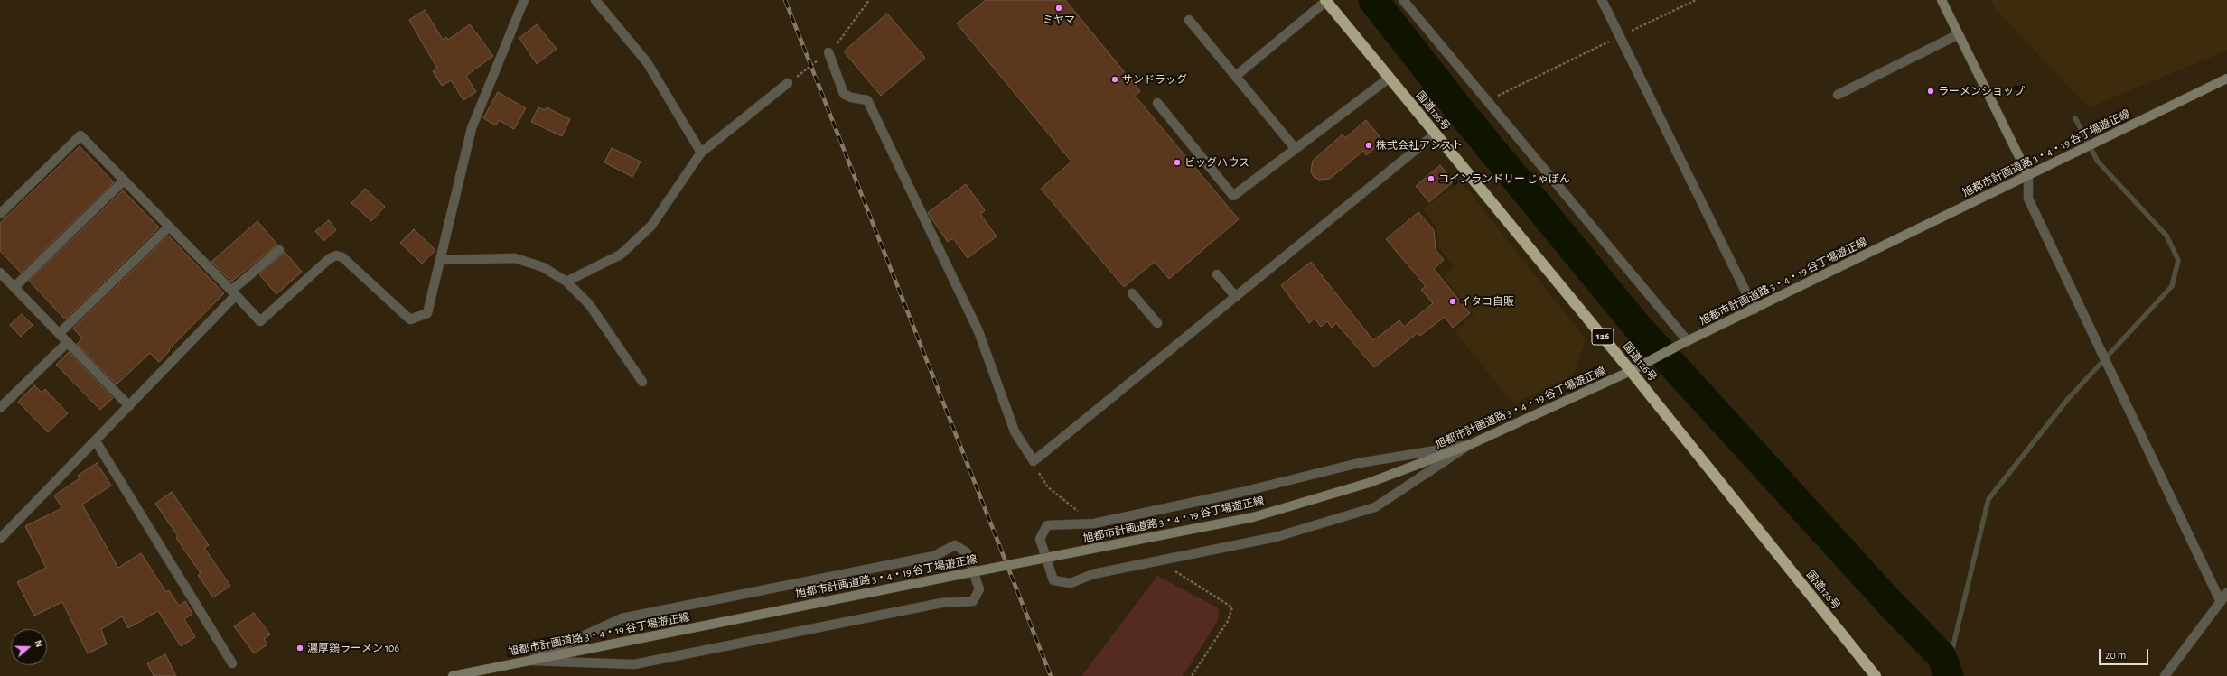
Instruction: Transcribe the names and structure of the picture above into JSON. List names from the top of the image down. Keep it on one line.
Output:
{"streets":{"highway":["国道126号","126"],"street":["旭都市計画道路 3・4・19 谷丁場遊正線"]},"crossings":[["国道126号","旭都市計画道路 3・4・19 谷丁場遊正線"]],"places":["ミヤマ","サンドラッグ","ラーメンショップ","株式会社アシスト","ビッグハウス","コインランドリー じゃぼん","イタコ自販","濃厚鶏ラーメン 106"],"scale_bar":"20 m","north":"right"}
